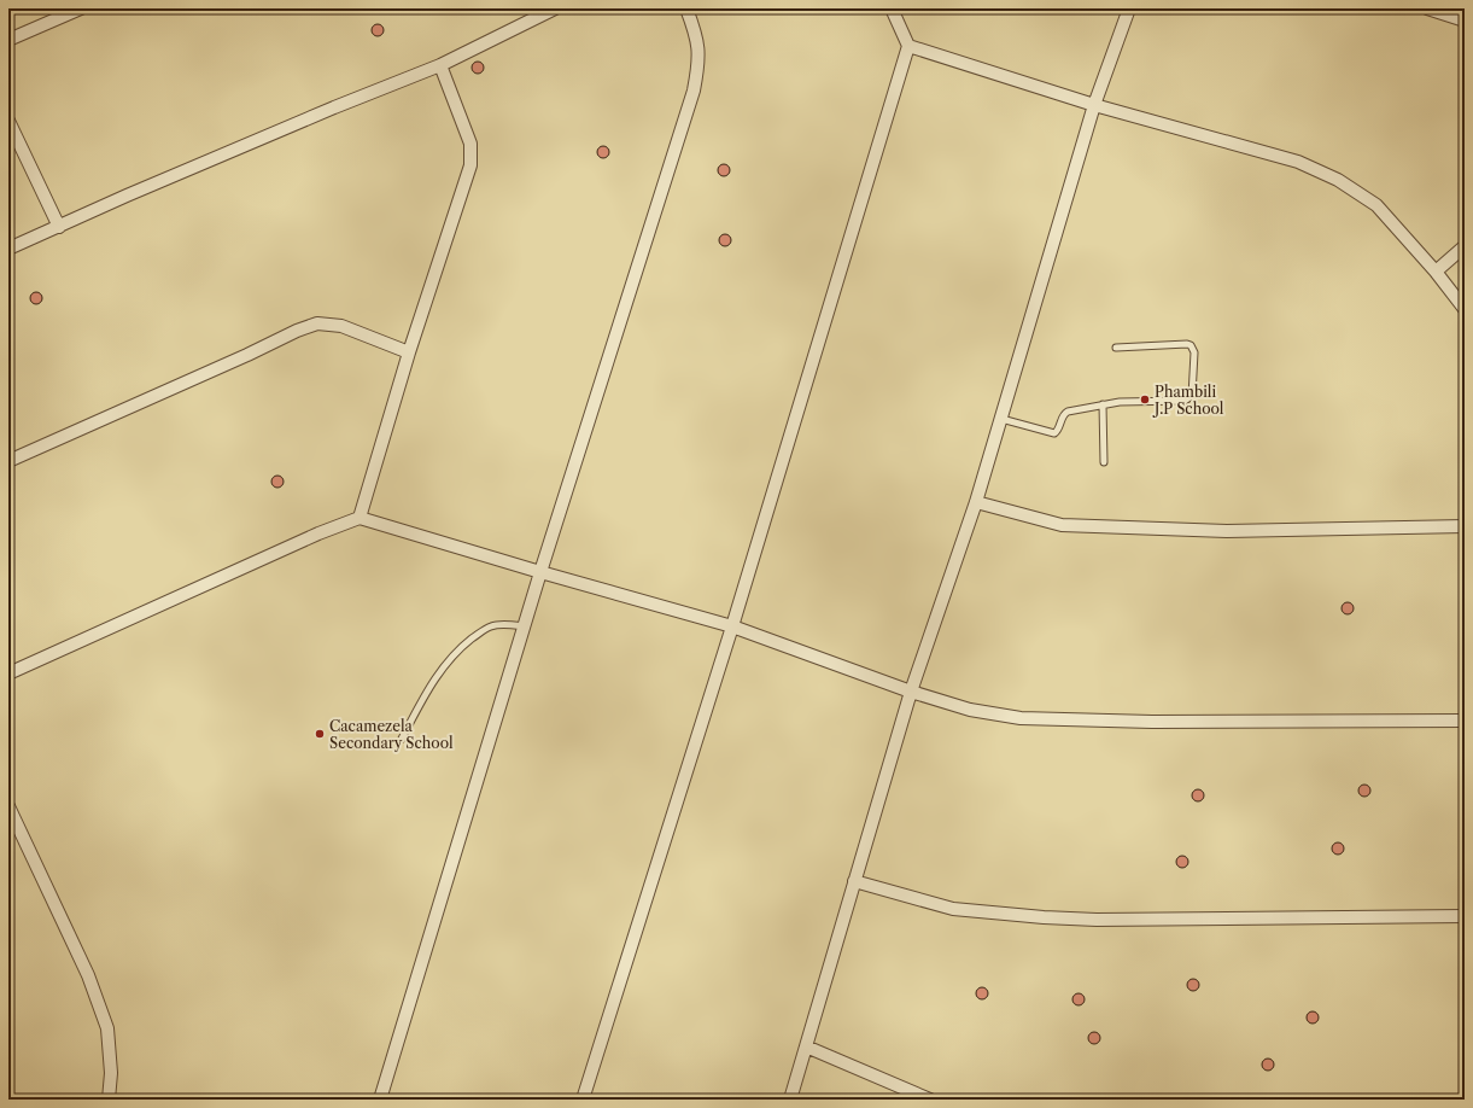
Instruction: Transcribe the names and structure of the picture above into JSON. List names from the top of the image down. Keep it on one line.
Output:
{"places":["Phambili J.P School","Cacamezela Secondary School"]}
